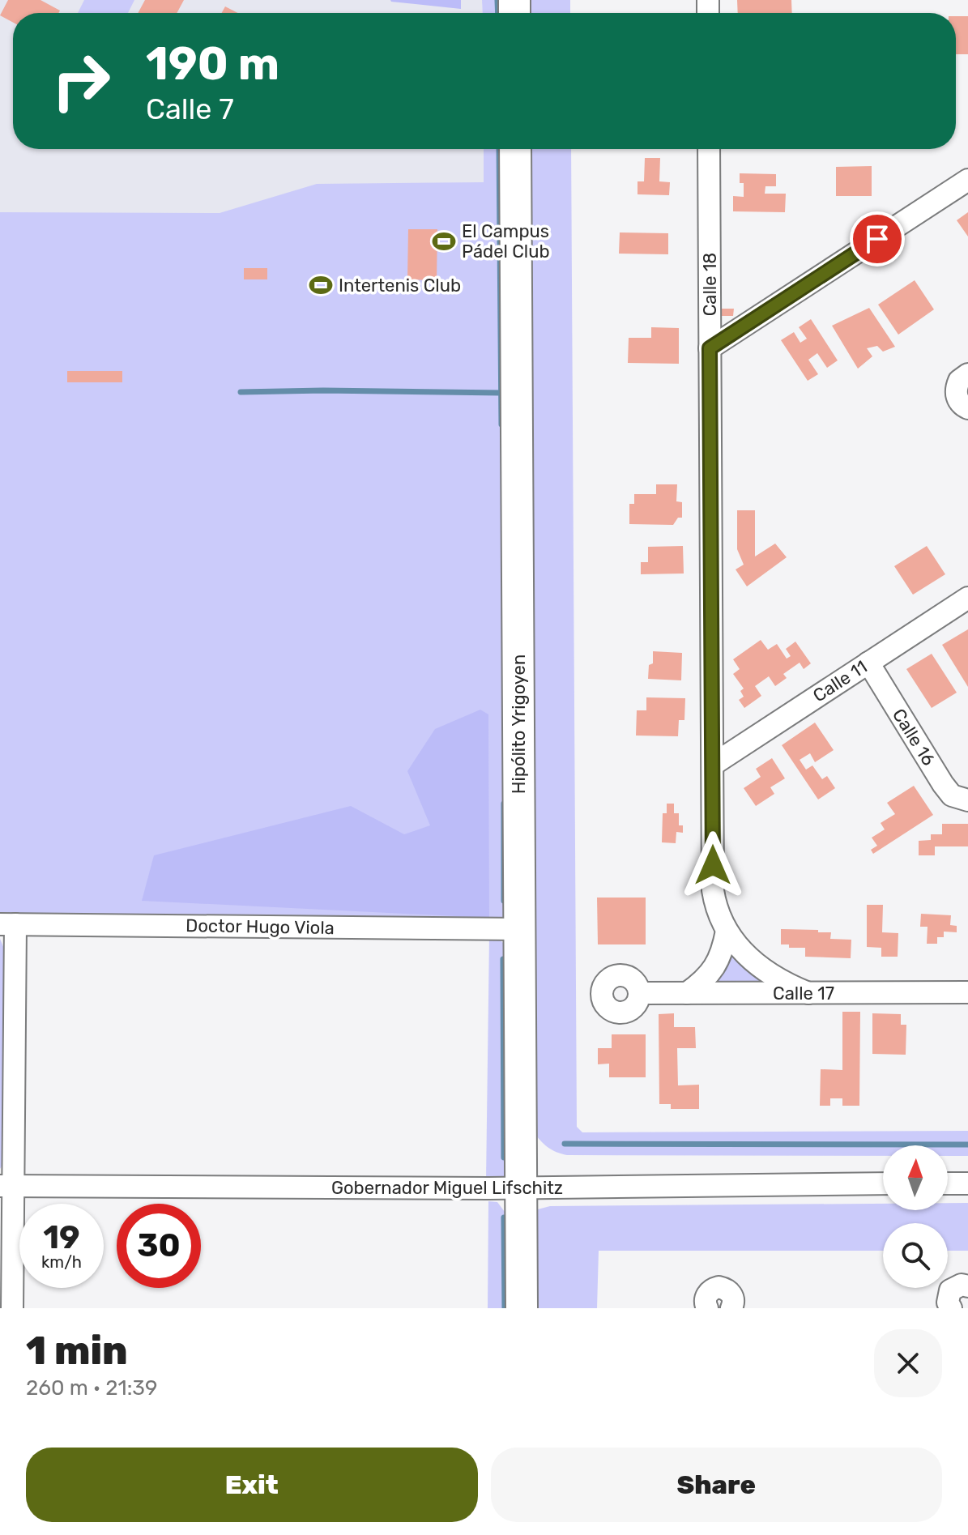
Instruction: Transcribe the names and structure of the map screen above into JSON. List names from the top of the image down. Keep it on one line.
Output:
{"streets":{"main road":["Hipólito Yrigoyen"],"street":["Calle 18","Calle 11","Calle 16","Doctor Hugo Viola","Calle 17","Gobernador Miguel Lifschitz"]},"crossings":[["Calle 18","Calle 11"],["Calle 18","Calle 17"],["Calle 11","Calle 16"],["Hipólito Yrigoyen","Doctor Hugo Viola"],["Hipólito Yrigoyen","Gobernador Miguel Lifschitz"]],"places":{"sports":["El Campus Pádel Club","Intertenis Club"]},"north":"top","page":{"turn":["190 m","Calle 7"],"speed":"19 km/h","limit":"30","heading":["1 min","260 m · 21:39"],"buttons":["Exit","Share"]}}
